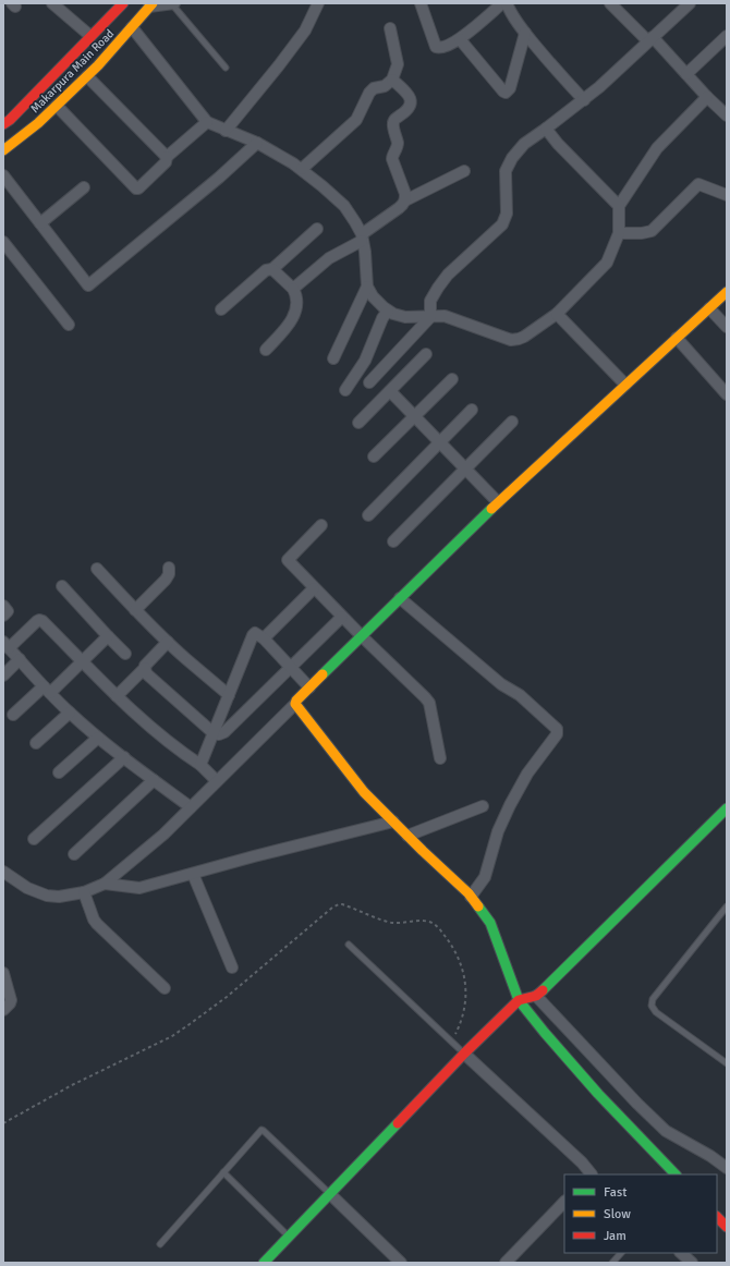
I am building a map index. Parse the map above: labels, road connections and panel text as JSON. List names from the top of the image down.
{
  "streets": {
    "main road": ["Makarpura Main Road"]
  },
  "legend": ["Fast", "Slow", "Jam"]
}
